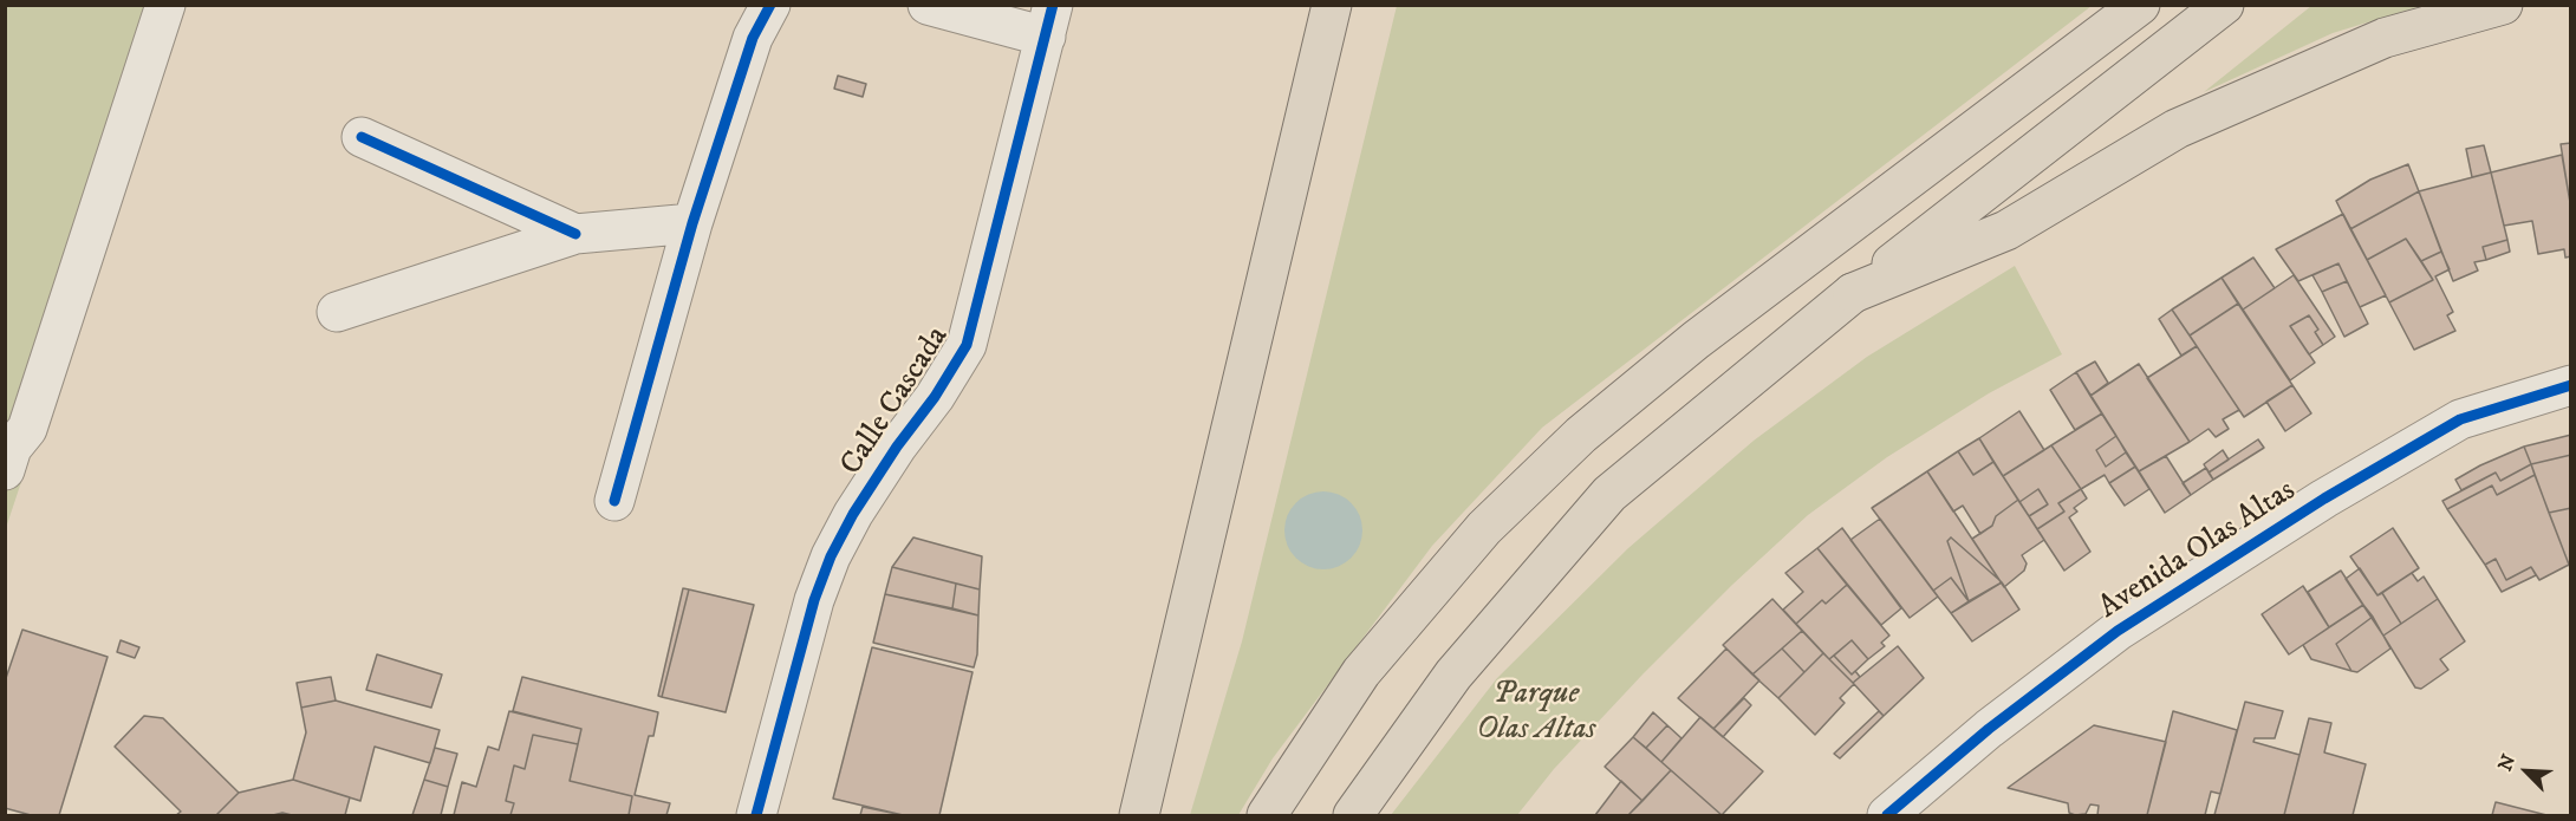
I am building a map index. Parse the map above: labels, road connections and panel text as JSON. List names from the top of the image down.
{
  "streets": {
    "street": ["Calle Cascada", "Avenida Olas Altas"]
  },
  "parks": ["Parque Olas Altas"],
  "north": "top left"
}
